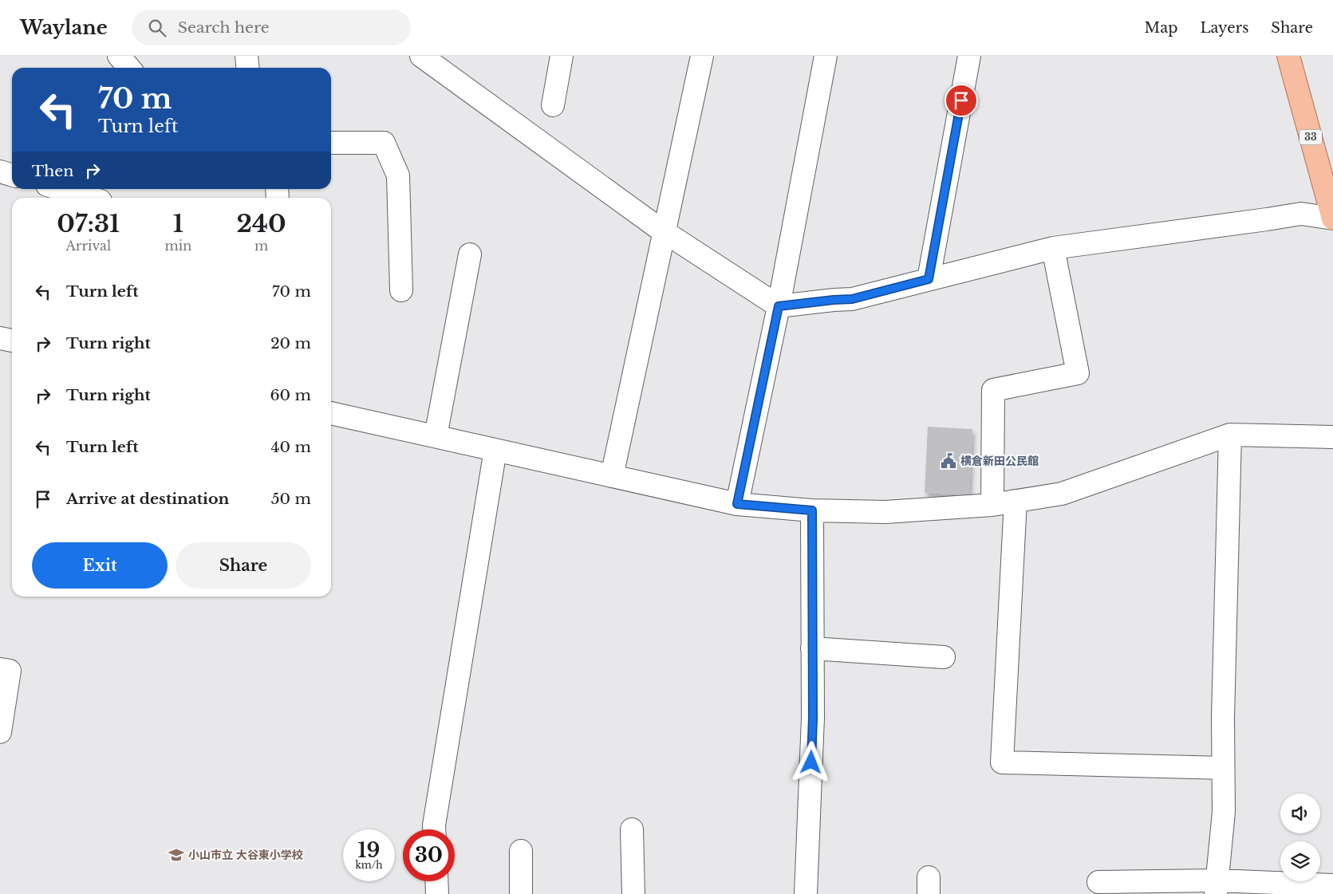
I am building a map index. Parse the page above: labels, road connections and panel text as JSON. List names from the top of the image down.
{
  "streets": {
    "main road": ["33"]
  },
  "places": {
    "public building": ["横倉新田公民館"],
    "school or university": ["小山市立 大谷東小学校"]
  },
  "page": {
    "header": "Waylane",
    "search": "Search here",
    "nav": ["Map", "Layers", "Share"],
    "turn": ["70 m", "Turn left"],
    "then": "Then",
    "eta": [
      "07:31",
      "Arrival",
      "1",
      "min",
      "240",
      "m"
    ],
    "list": [
      {
        "name": "Turn left",
        "value": "70 m"
      },
      {
        "name": "Turn right",
        "value": "20 m"
      },
      {
        "name": "Turn right",
        "value": "60 m"
      },
      {
        "name": "Turn left",
        "value": "40 m"
      },
      {
        "name": "Arrive at destination",
        "value": "50 m"
      }
    ],
    "buttons": ["Exit", "Share"],
    "speed": "19 km/h",
    "limit": "30"
  }
}
